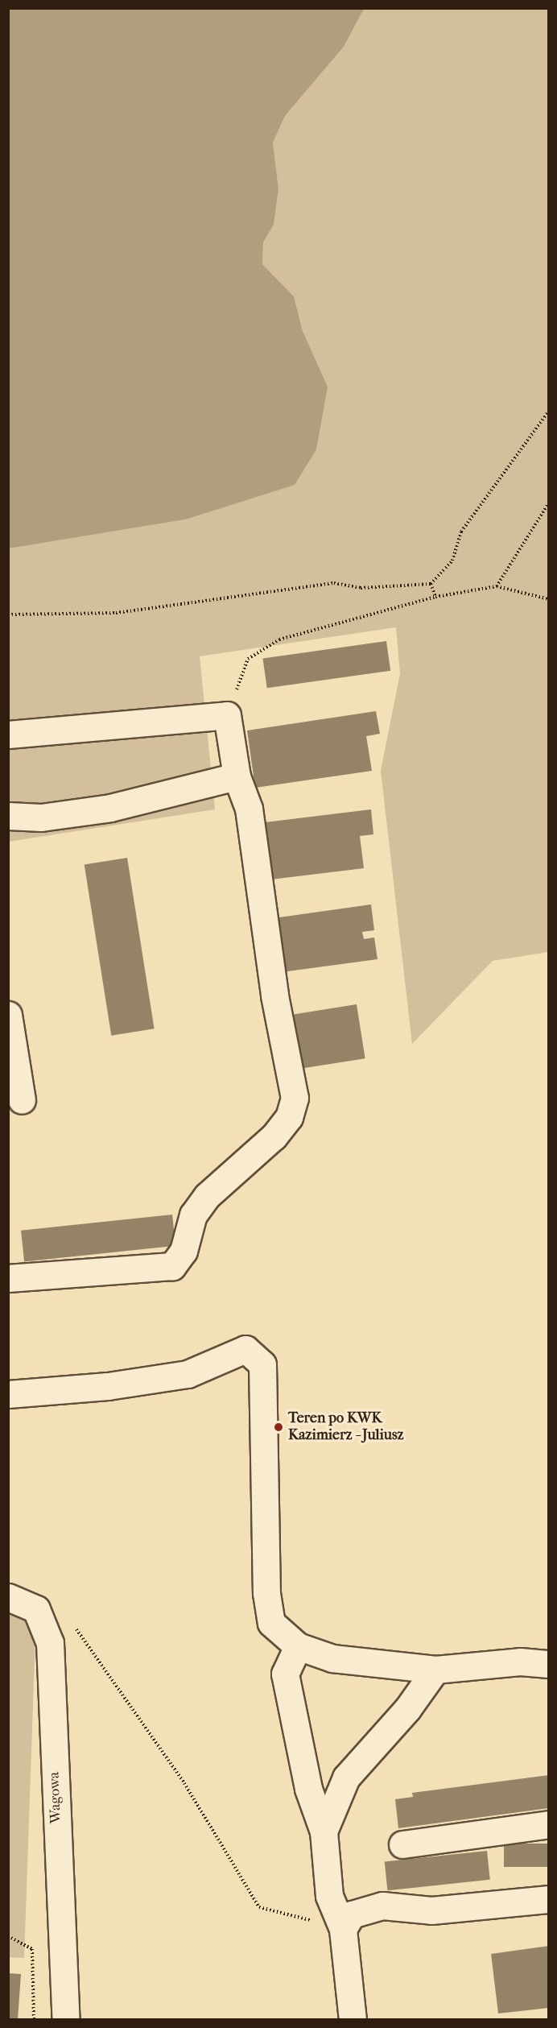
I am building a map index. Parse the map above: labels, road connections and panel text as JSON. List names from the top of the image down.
{
  "streets": {
    "street": ["Wagowa"]
  },
  "places": ["Teren po KWK Kazimierz - Juliusz"]
}
